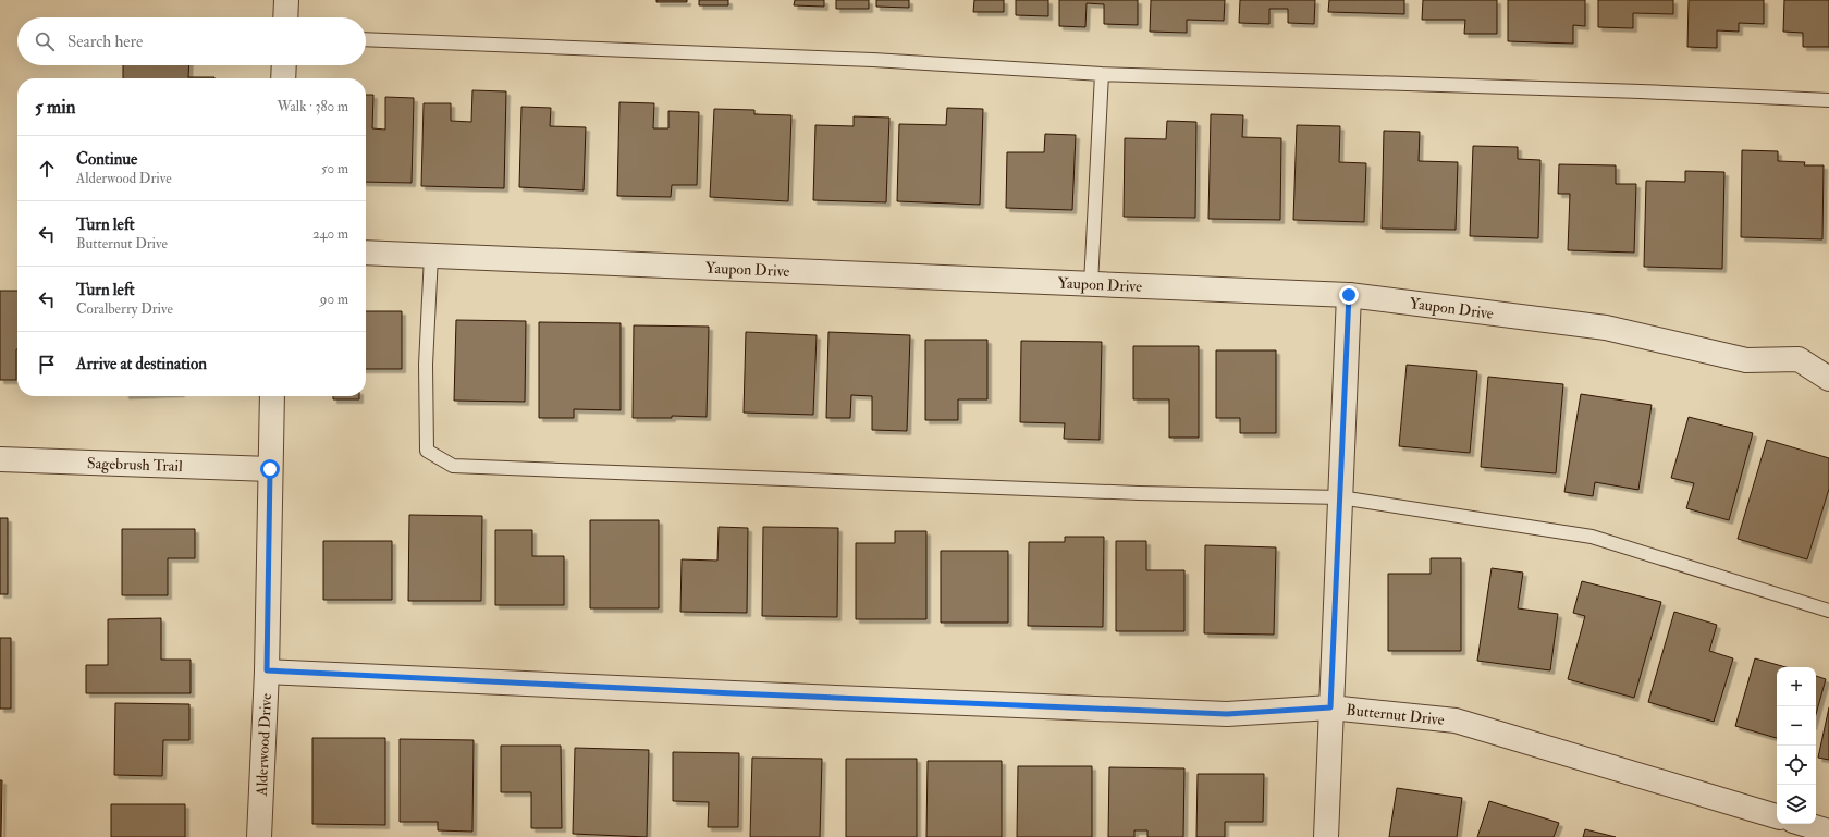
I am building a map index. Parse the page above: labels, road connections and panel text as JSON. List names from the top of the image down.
{
  "streets": {
    "street": [
      "Yaupon Drive",
      "Sagebrush Trail",
      "Butternut Drive",
      "Alderwood Drive"
    ]
  },
  "crossings": [
    ["Sagebrush Trail", "Alderwood Drive"],
    ["Butternut Drive", "Alderwood Drive"]
  ],
  "page": {
    "search": "Search here",
    "heading": ["5 min", "Walk · 380 m"],
    "list": [
      ["Continue", "Alderwood Drive", "50 m"],
      ["Turn left", "Butternut Drive", "240 m"],
      ["Turn left", "Coralberry Drive", "90 m"],
      "Arrive at destination"
    ],
    "map_buttons": ["+", "−"]
  }
}
